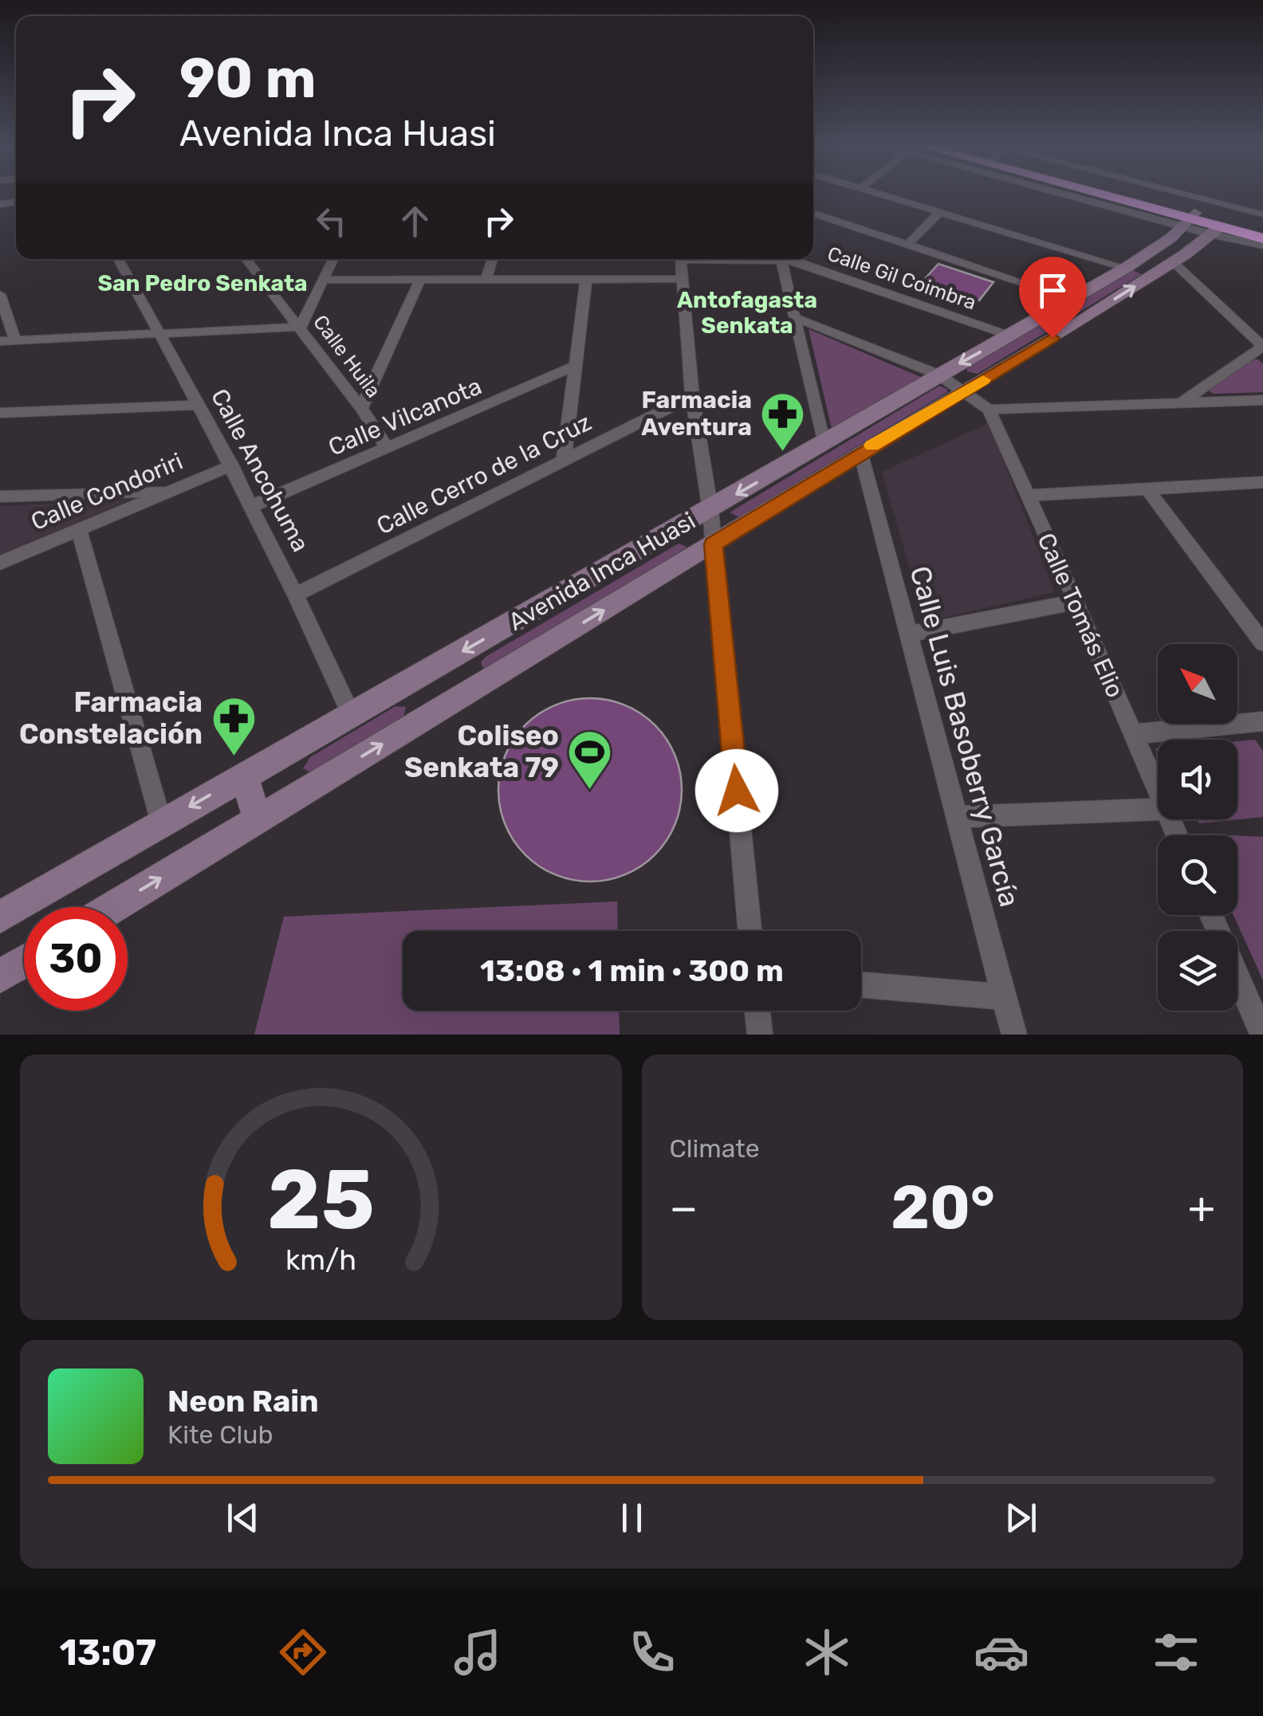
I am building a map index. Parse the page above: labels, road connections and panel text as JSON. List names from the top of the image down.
{
  "streets": {
    "street": [
      "Calle Gil Coimbra",
      "Calle Huila",
      "Calle Vilcanota",
      "Calle Ancohuma",
      "Calle Cerro de la Cruz",
      "Calle Condoriri",
      "Avenida Inca Huasi",
      "Calle Tomás Elio",
      "Calle Luis Basoberry García"
    ]
  },
  "crossings": [
    ["Calle Gil Coimbra", "Avenida Inca Huasi"],
    ["Calle Huila", "Calle Vilcanota"],
    ["Calle Vilcanota", "Calle Ancohuma"],
    ["Calle Ancohuma", "Calle Cerro de la Cruz"],
    ["Calle Ancohuma", "Calle Condoriri"],
    ["Calle Ancohuma", "Avenida Inca Huasi"],
    ["Avenida Inca Huasi", "Calle Tomás Elio"],
    ["Avenida Inca Huasi", "Calle Luis Basoberry García"]
  ],
  "districts": ["San Pedro Senkata", "Antofagasta Senkata"],
  "places": {
    "pharmacy": ["Farmacia Aventura", "Farmacia Constelación"],
    "sports": ["Coliseo Senkata 79"]
  },
  "north": "top left",
  "page": {
    "turn": ["90 m", "Avenida Inca Huasi"],
    "limit": "30",
    "trip": "13:08 · 1 min · 300 m",
    "tile": "Climate",
    "heat": ["−", "20°", "+"],
    "song": ["Neon Rain", "Kite Club"],
    "tabs": "13:07",
    "gauge": ["25", "km/h"]
  }
}
